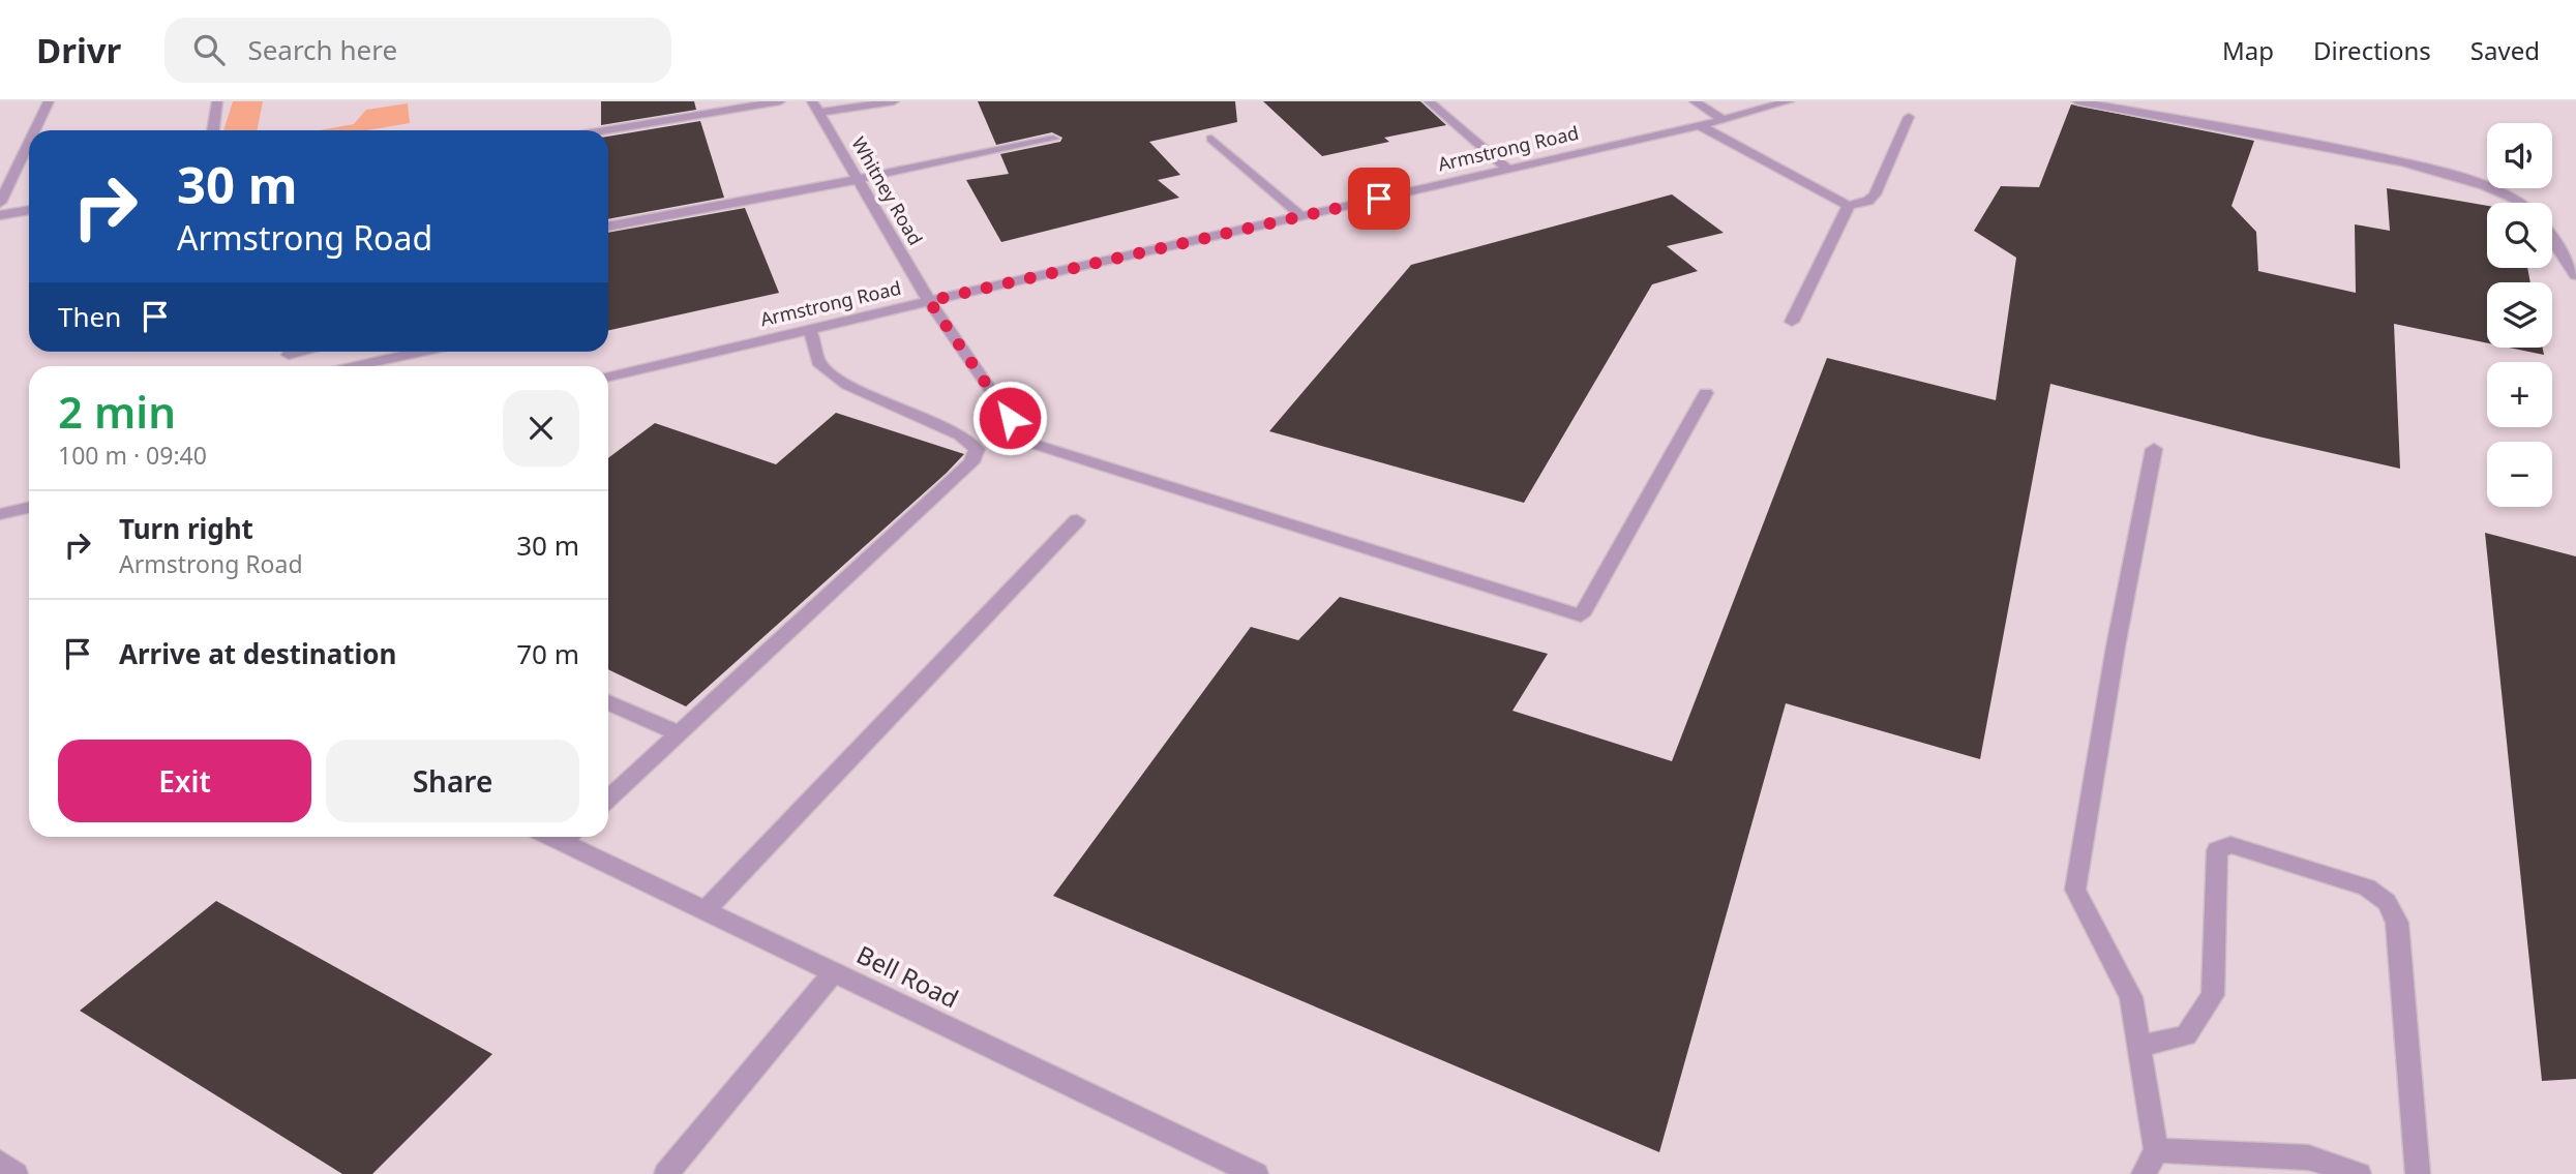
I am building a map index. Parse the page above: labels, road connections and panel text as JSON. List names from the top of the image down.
{
  "streets": {
    "street": ["Armstrong Road", "Whitney Road", "Bell Road"]
  },
  "crossings": [
    ["Armstrong Road", "Whitney Road"]
  ],
  "page": {
    "header": "Drivr",
    "search": "Search here",
    "nav": ["Map", "Directions", "Saved"],
    "map_buttons": ["+", "−"],
    "turn": ["30 m", "Armstrong Road"],
    "then": "Then",
    "heading": ["2 min", "100 m · 09:40"],
    "list": [
      {
        "name": "Turn right",
        "note": "Armstrong Road",
        "value": "30 m"
      },
      {
        "name": "Arrive at destination",
        "value": "70 m"
      }
    ],
    "buttons": ["Exit", "Share"]
  }
}
